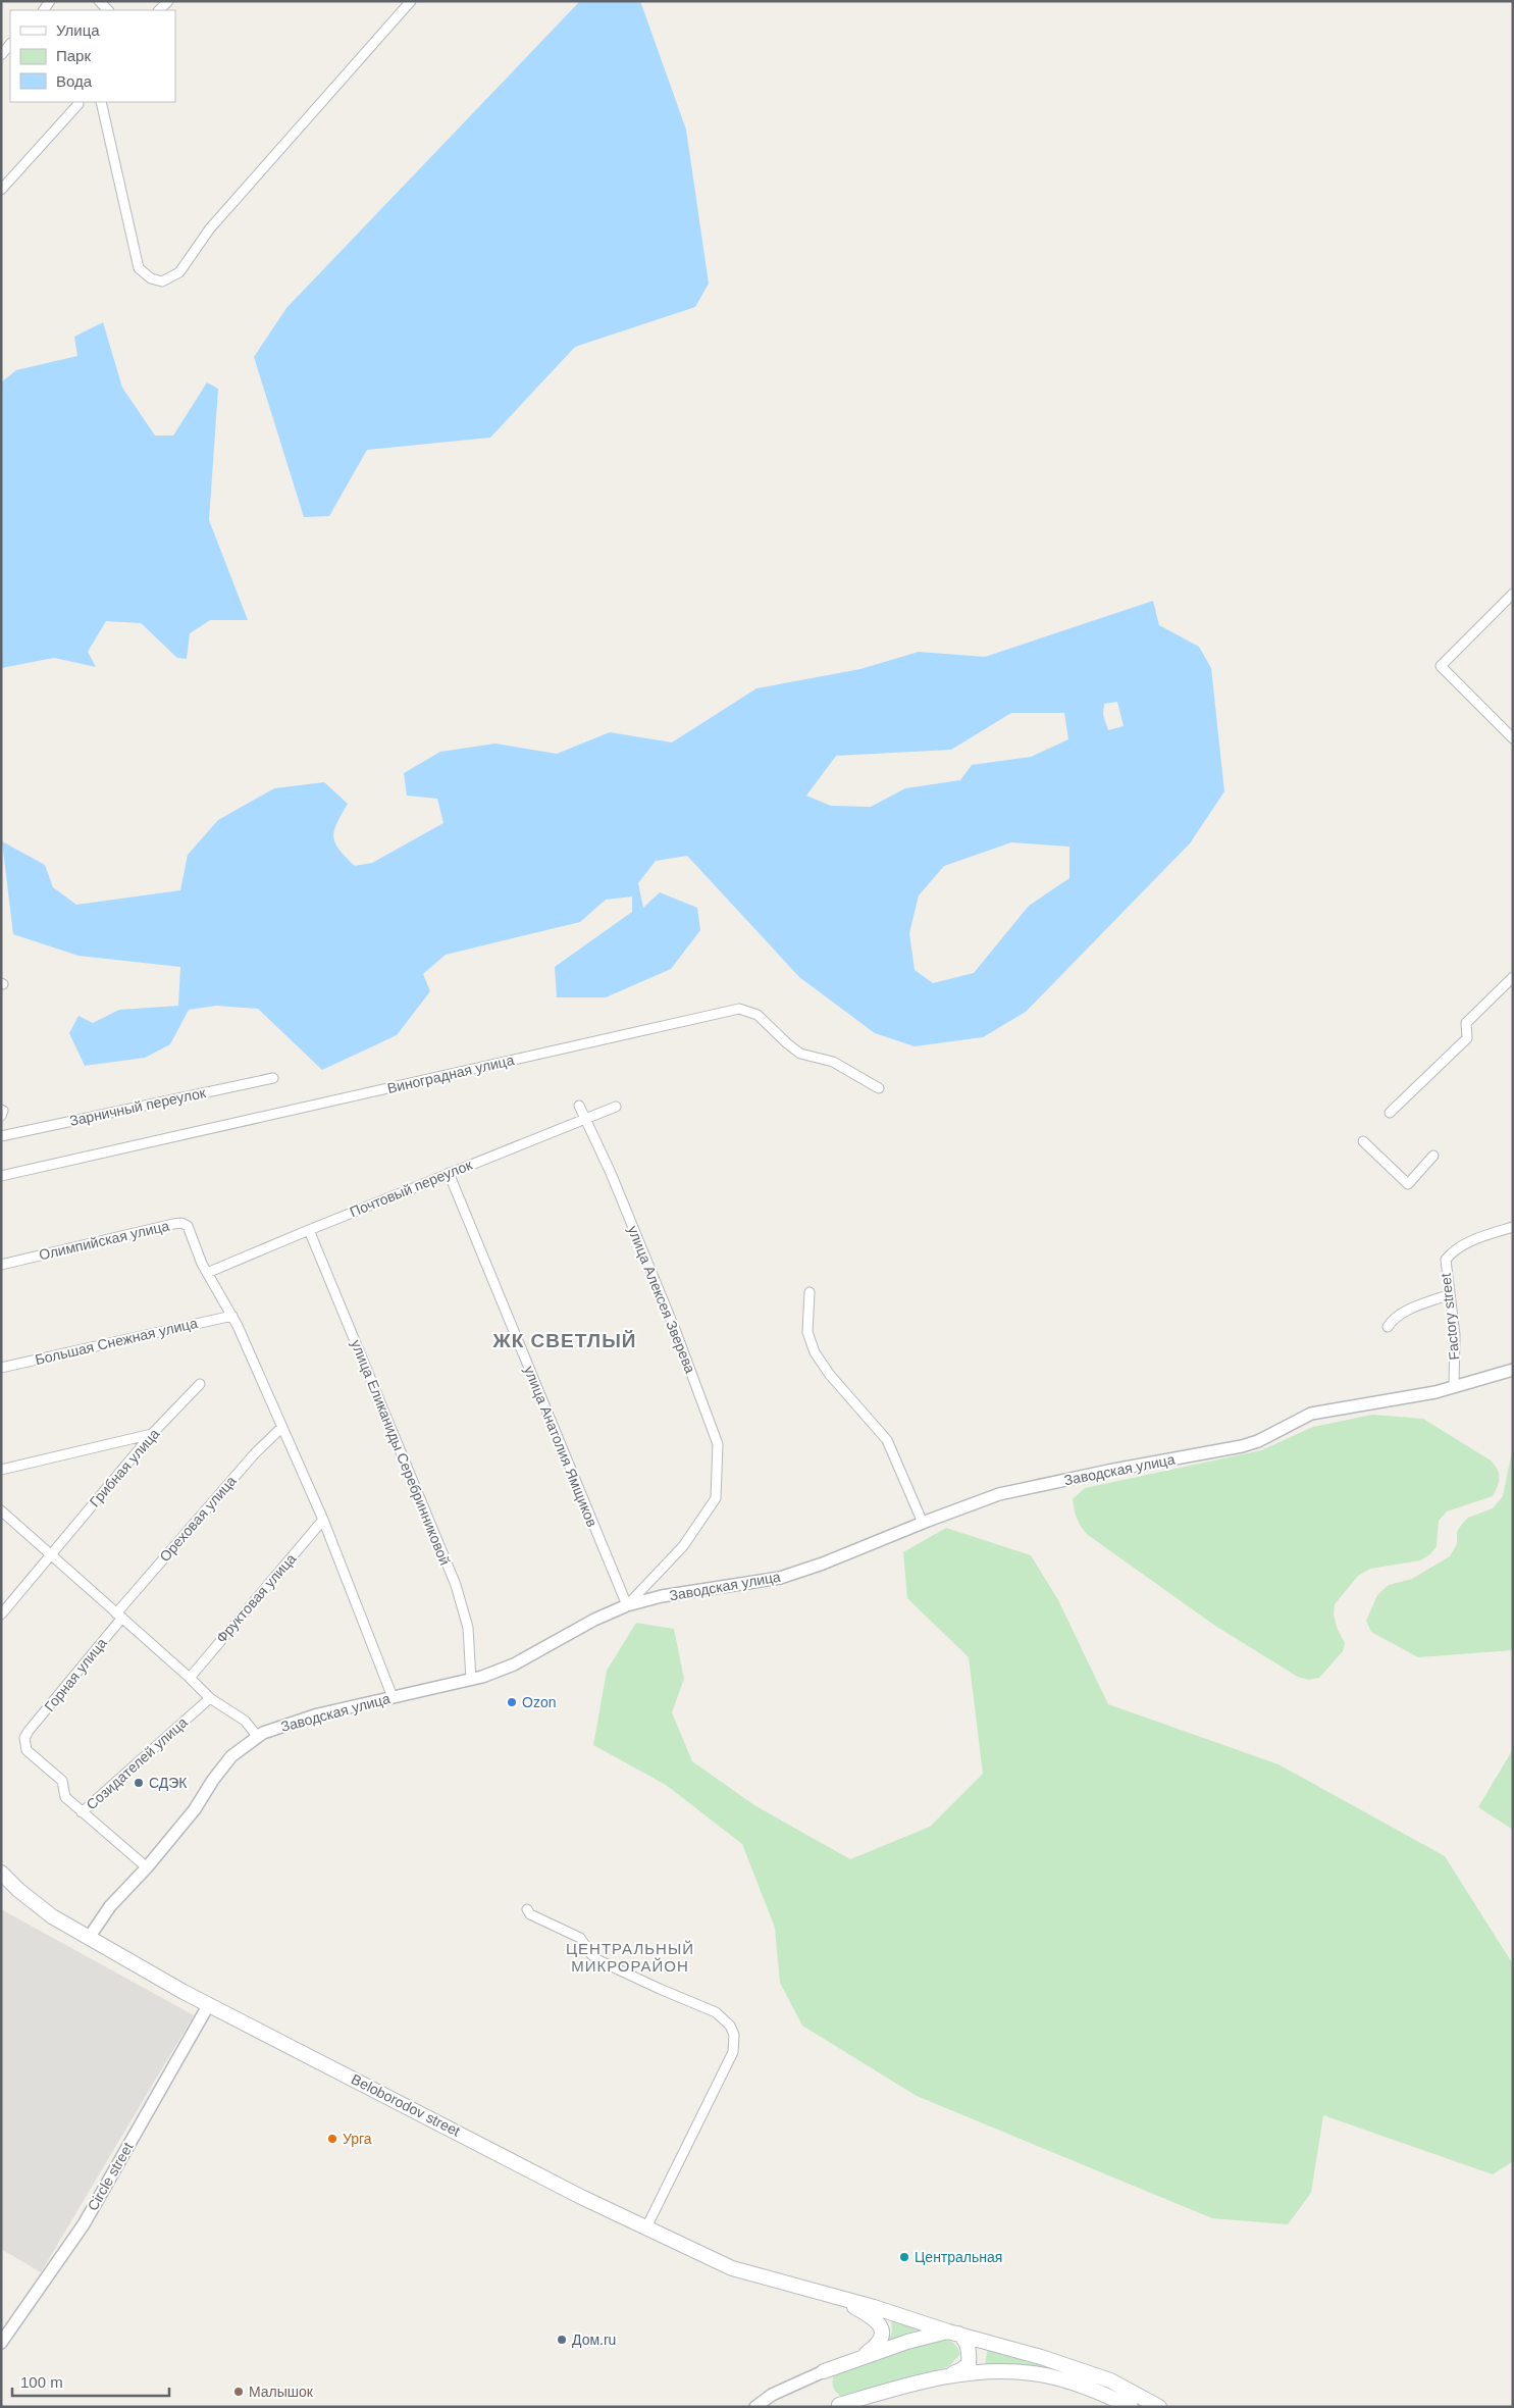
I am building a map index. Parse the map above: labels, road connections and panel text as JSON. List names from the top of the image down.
{
  "streets": {
    "main road": ["Beloborodov street"],
    "street": [
      "Виноградная улица",
      "Зарничный переулок",
      "Почтовый переулок",
      "Олимпийская улица",
      "улица Алексея Зверева",
      "Factory street",
      "Большая Снежная улица",
      "улица Анатолия Ямщиков",
      "улица Еликаниды Серебринниковой",
      "Грибная улица",
      "Заводская улица",
      "Ореховая улица",
      "Фруктовая улица",
      "Горная улица",
      "Созидателей улица",
      "Circle street"
    ]
  },
  "crossings": [
    ["Почтовый переулок", "Олимпийская улица"],
    ["Почтовый переулок", "улица Алексея Зверева"],
    ["Почтовый переулок", "улица Анатолия Ямщиков"],
    ["Почтовый переулок", "улица Еликаниды Серебринниковой"],
    ["Олимпийская улица", "Большая Снежная улица"],
    ["Олимпийская улица", "Заводская улица"],
    ["Олимпийская улица", "Ореховая улица"],
    ["Олимпийская улица", "Фруктовая улица"],
    ["улица Алексея Зверева", "улица Анатолия Ямщиков"],
    ["улица Алексея Зверева", "Заводская улица"],
    ["Factory street", "Заводская улица"],
    ["улица Анатолия Ямщиков", "Заводская улица"],
    ["улица Еликаниды Серебринниковой", "Заводская улица"],
    ["Заводская улица", "Созидателей улица"],
    ["Заводская улица", "Beloborodov street"],
    ["Ореховая улица", "Горная улица"],
    ["Горная улица", "Созидателей улица"],
    ["Beloborodov street", "Circle street"]
  ],
  "districts": ["ЖК СВЕТЛЫЙ", "ЦЕНТРАЛЬНЫЙ МИКРОРАЙОН"],
  "places": [
    "Ozon",
    "СДЭК",
    "Урга",
    "Центральная",
    "Дом.ru",
    "Малышок"
  ],
  "legend": ["Улица", "Парк", "Вода"],
  "scale_bar": "100 m"
}
